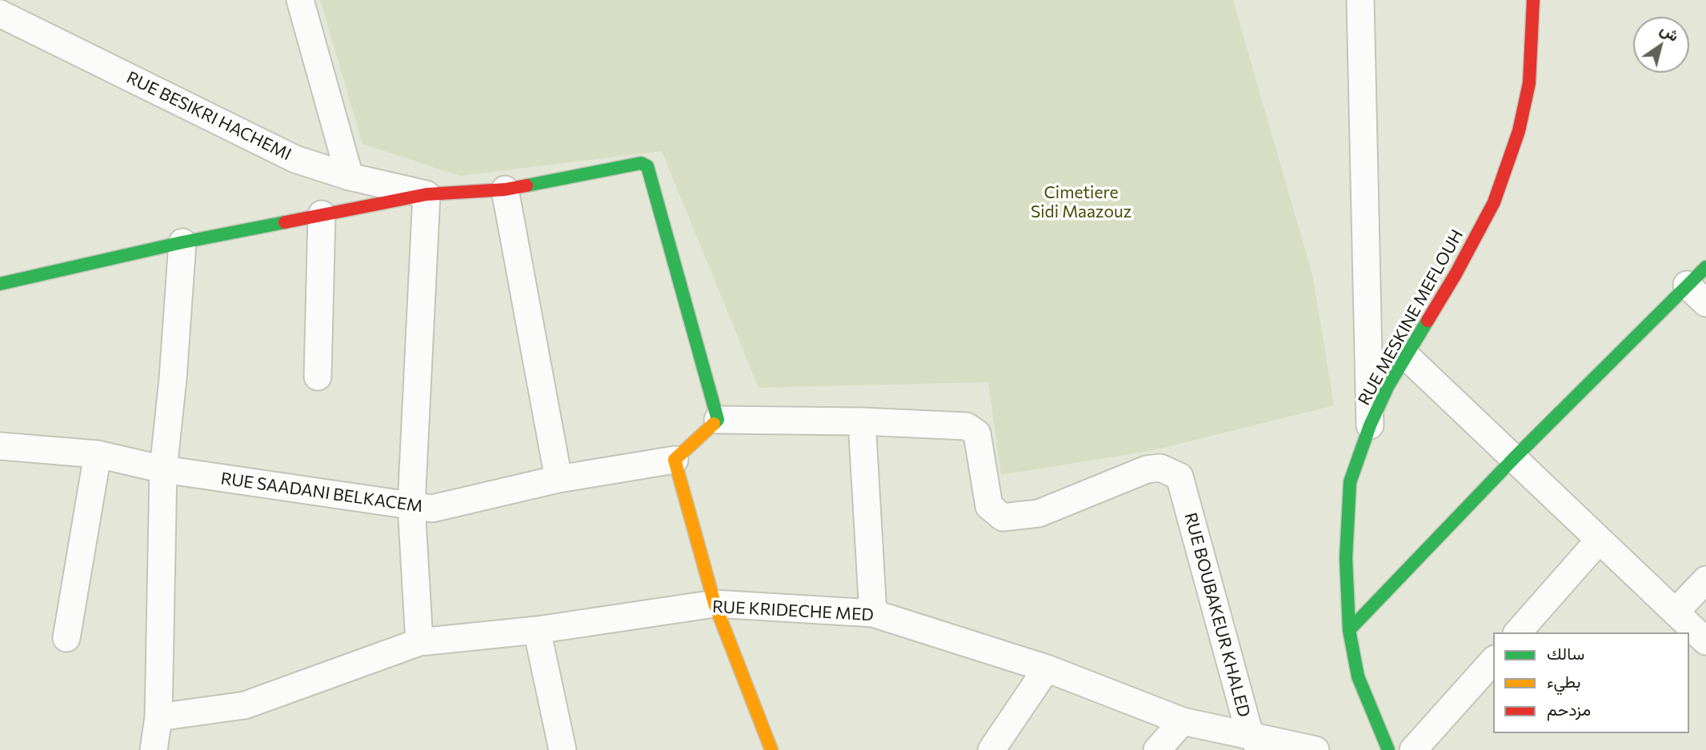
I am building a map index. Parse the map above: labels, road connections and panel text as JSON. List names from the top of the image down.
{
  "streets": {
    "main road": ["RUE MESKINE MEFLOUH"],
    "street": [
      "RUE BESIKRI HACHEMI",
      "RUE SAADANI BELKACEM",
      "RUE KRIDECHE MED",
      "RUE BOUBAKEUR KHALED"
    ]
  },
  "crossings": [
    ["RUE KRIDECHE MED", "RUE BOUBAKEUR KHALED"]
  ],
  "parks": ["Cimetiere Sidi Maazouz"],
  "legend": ["سالك", "بطيء", "مزدحم"],
  "north": "top right"
}
